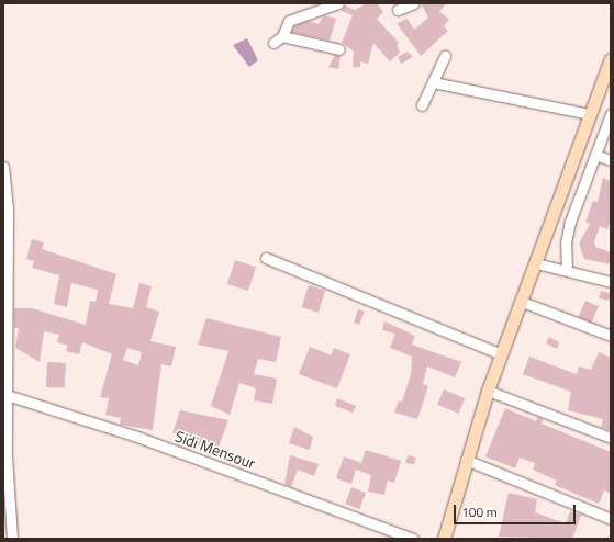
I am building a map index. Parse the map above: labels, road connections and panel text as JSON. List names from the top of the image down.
{
  "streets": {
    "street": ["Sidi Mensour"]
  },
  "scale_bar": "100 m"
}
